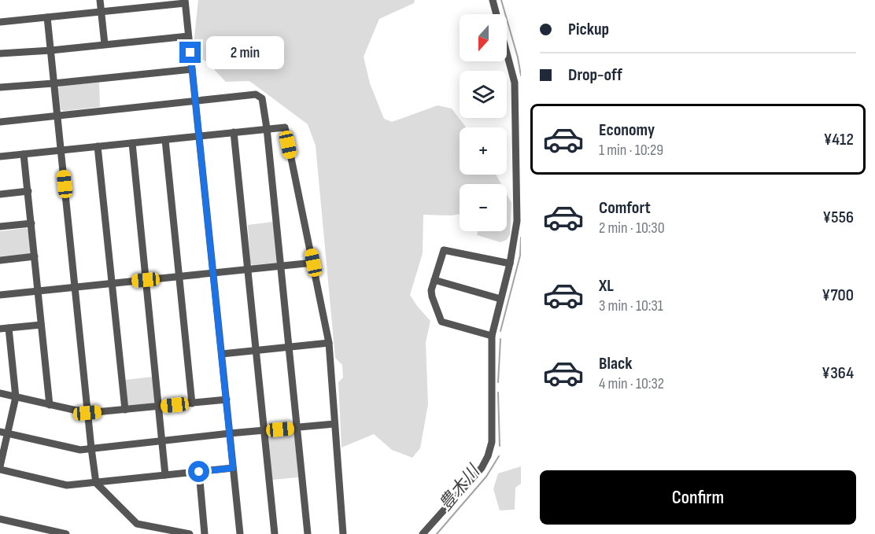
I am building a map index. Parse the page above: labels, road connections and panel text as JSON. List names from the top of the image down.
{
  "water": ["豊木川"],
  "north": "bottom",
  "page": {
    "banner": ["Pickup", "Drop-off"],
    "map_buttons": ["+", "−"],
    "bubble": "2 min",
    "list": [
      {
        "name": "Economy",
        "note": "1 min · 10:29",
        "value": "¥412"
      },
      {
        "name": "Comfort",
        "note": "2 min · 10:30",
        "value": "¥556"
      },
      {
        "name": "XL",
        "note": "3 min · 10:31",
        "value": "¥700"
      },
      {
        "name": "Black",
        "note": "4 min · 10:32",
        "value": "¥364"
      }
    ],
    "buttons": "Confirm"
  }
}
